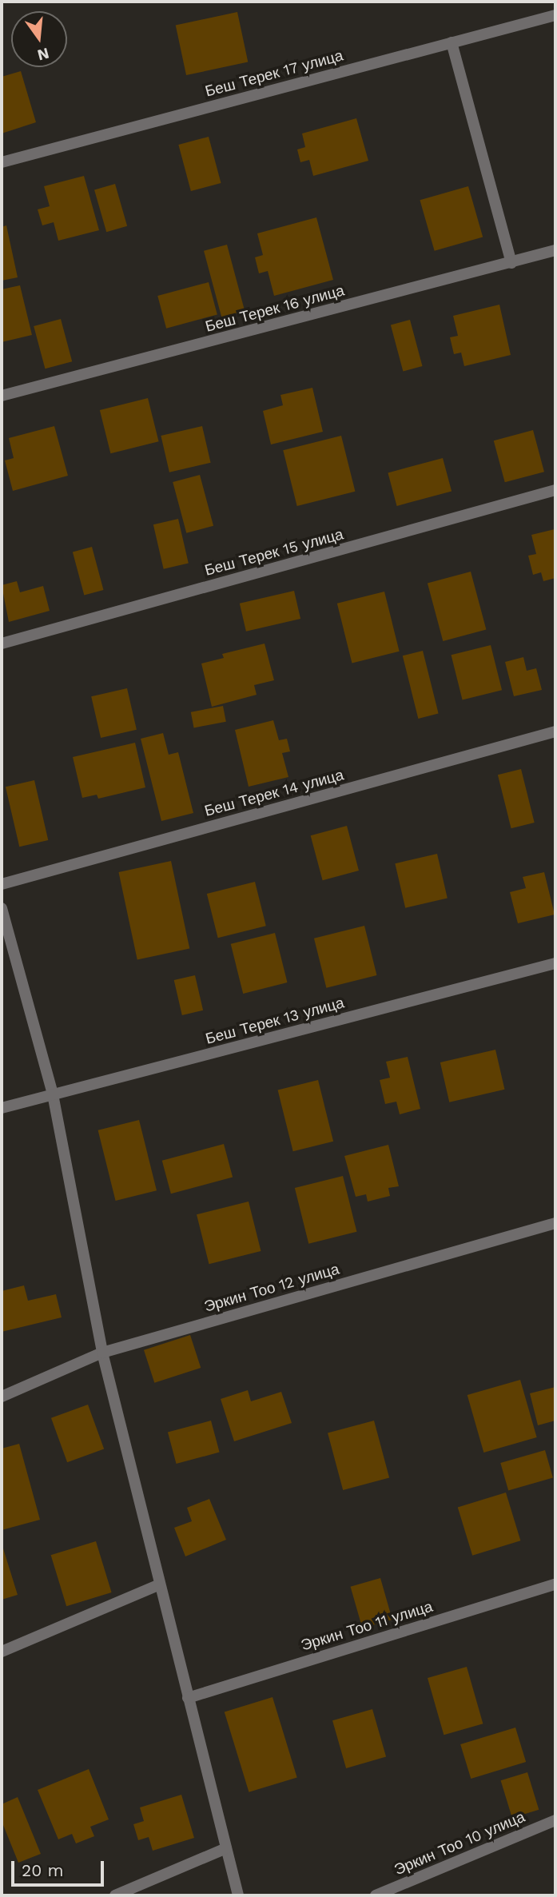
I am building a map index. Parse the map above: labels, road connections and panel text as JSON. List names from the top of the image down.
{
  "streets": {
    "street": [
      "Беш Терек 17 улица",
      "Беш Терек 16 улица",
      "Беш Терек 15 улица",
      "Беш Терек 14 улица",
      "Беш Терек 13 улица",
      "Эркин Тоо 12 улица",
      "Эркин Тоо 11 улица",
      "Эркин Тоо 10 улица"
    ]
  },
  "scale_bar": "20 m",
  "north": "bottom"
}
